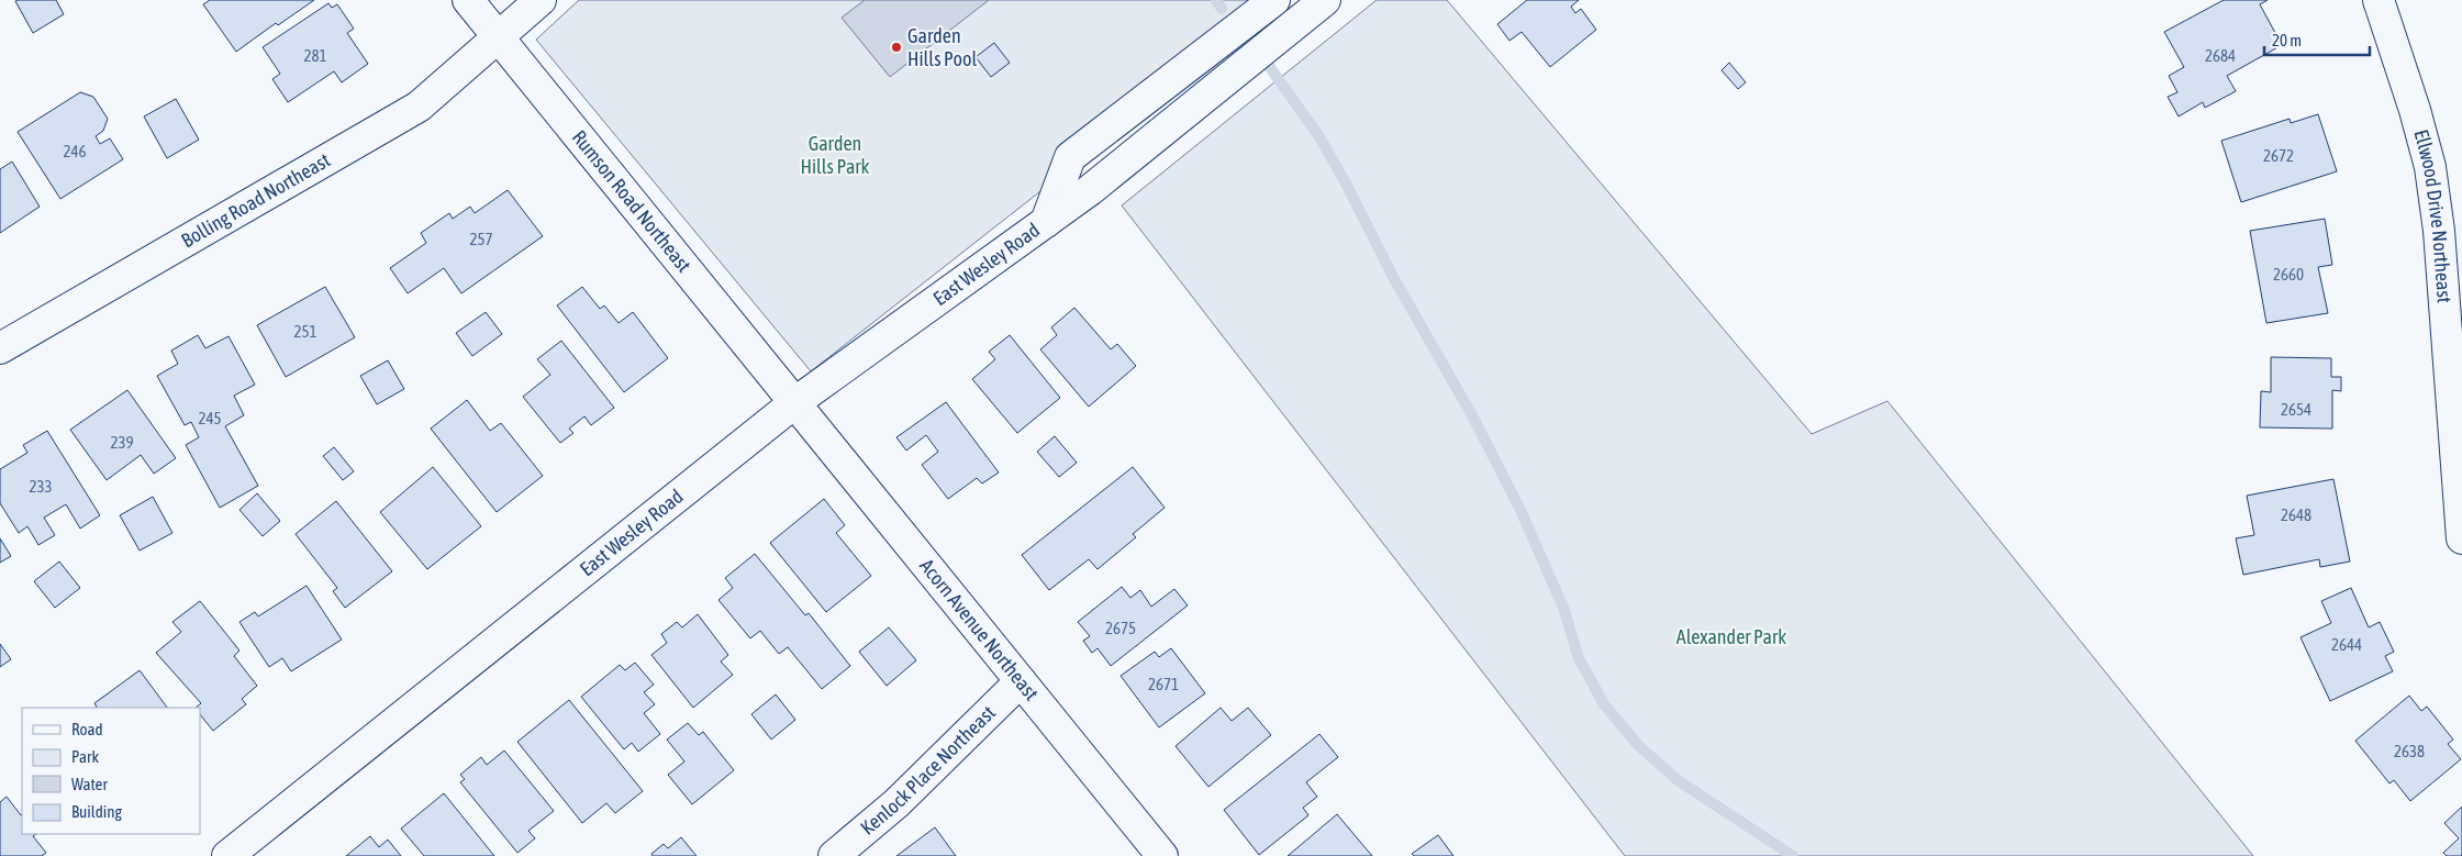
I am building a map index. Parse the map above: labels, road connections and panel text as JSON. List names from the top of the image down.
{
  "streets": {
    "street": [
      "Bolling Road Northeast",
      "Rumson Road Northeast",
      "Ellwood Drive Northeast",
      "East Wesley Road",
      "Acorn Avenue Northeast",
      "Kenlock Place Northeast"
    ]
  },
  "crossings": [
    ["Bolling Road Northeast", "Rumson Road Northeast"],
    ["Rumson Road Northeast", "East Wesley Road"],
    ["Rumson Road Northeast", "Acorn Avenue Northeast"],
    ["East Wesley Road", "Acorn Avenue Northeast"],
    ["Acorn Avenue Northeast", "Kenlock Place Northeast"]
  ],
  "parks": ["Garden Hills Park", "Alexander Park"],
  "places": ["Garden Hills Pool"],
  "house_numbers": [
    "281",
    "2684",
    "246",
    "2672",
    "257",
    "2660",
    "251",
    "2654",
    "245",
    "239",
    "233",
    "2648",
    "2675",
    "2644",
    "2671",
    "2638"
  ],
  "legend": [
    "Road",
    "Park",
    "Water",
    "Building"
  ],
  "scale_bar": "20 m"
}
